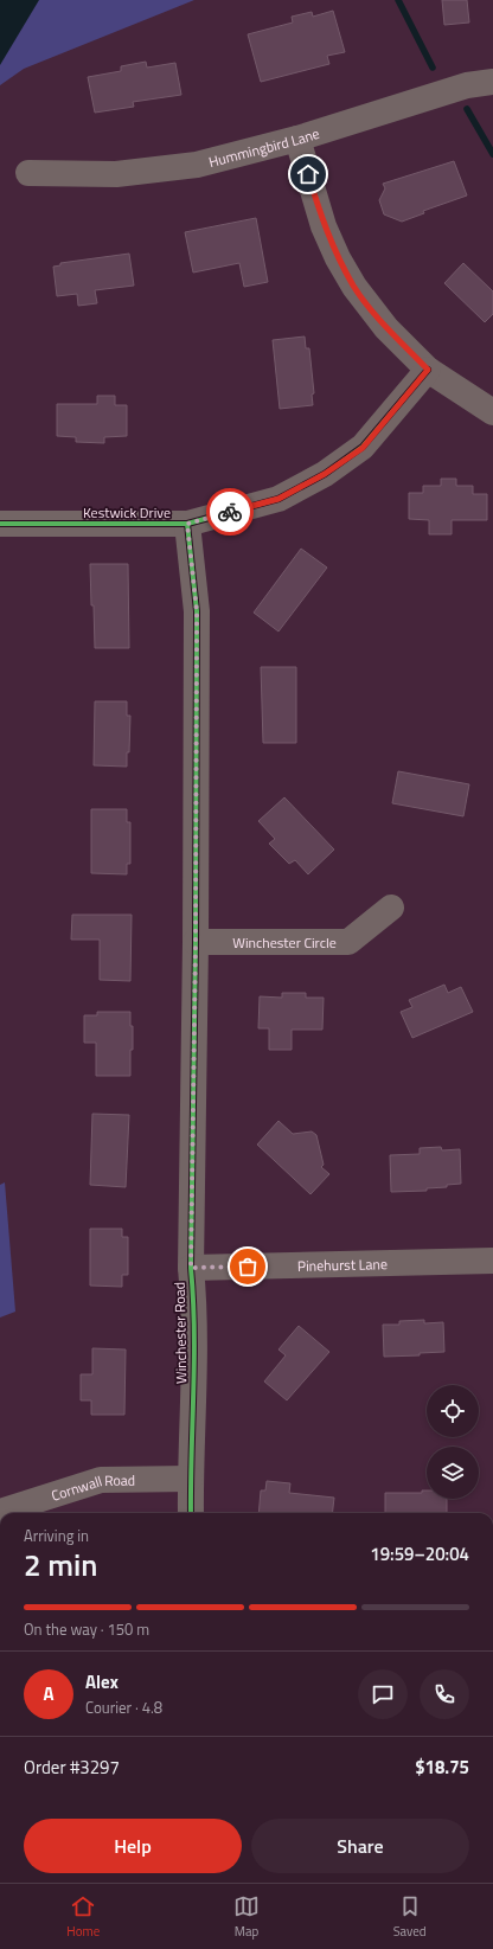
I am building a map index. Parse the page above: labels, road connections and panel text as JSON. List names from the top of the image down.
{
  "streets": {
    "street": [
      "Hummingbird Lane",
      "Kestwick Drive",
      "Winchester Circle",
      "Pinehurst Lane",
      "Winchester Road",
      "Cornwall Road"
    ]
  },
  "crossings": [
    ["Kestwick Drive", "Winchester Road"],
    ["Winchester Circle", "Winchester Road"],
    ["Pinehurst Lane", "Winchester Road"],
    ["Winchester Road", "Cornwall Road"]
  ],
  "page": {
    "heading": ["2 min", "Arriving in", "19:59–20:04"],
    "panel": [
      "Alex",
      "Courier · 4.8",
      "Order #3297",
      "$18.75"
    ],
    "bar": "On the way · 150 m",
    "round": "A",
    "buttons": ["Help", "Share"],
    "tabs": ["Home", "Map", "Saved"]
  }
}
